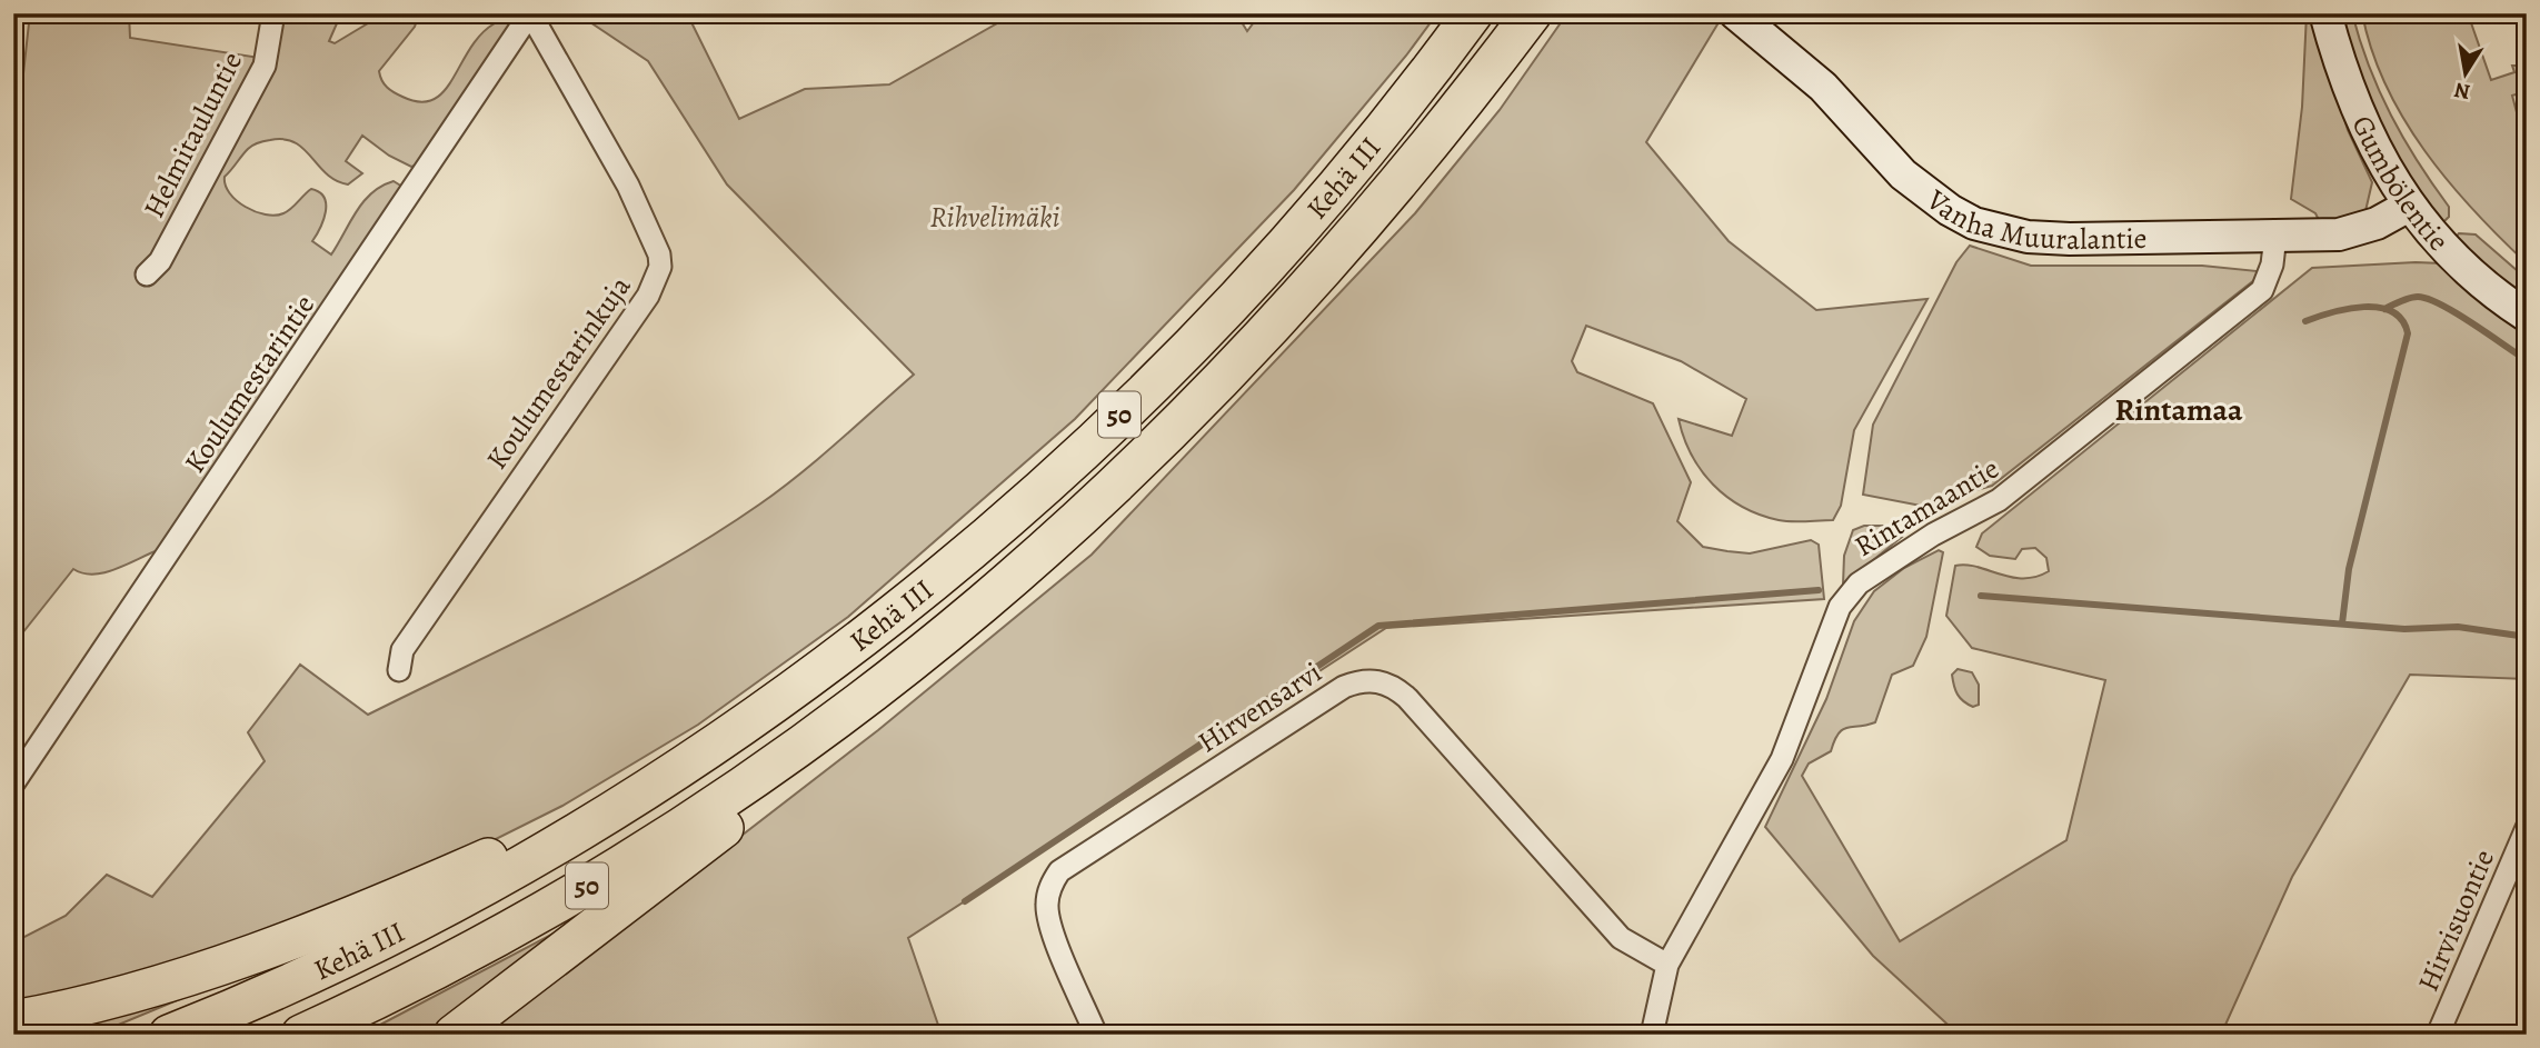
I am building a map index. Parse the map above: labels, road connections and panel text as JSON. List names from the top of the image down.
{
  "streets": {
    "highway": ["Kehä III", "50"],
    "street": [
      "Helmitauluntie",
      "Gumbölentie",
      "Vanha Muuralantie",
      "Koulumestarinkuja",
      "Koulumestarintie",
      "Rintamaantie",
      "Hirvensarvi",
      "Hirvisuontie"
    ]
  },
  "crossings": [
    ["Gumbölentie", "Vanha Muuralantie"],
    ["Vanha Muuralantie", "Rintamaantie"],
    ["Koulumestarinkuja", "Koulumestarintie"],
    ["Rintamaantie", "Hirvensarvi"]
  ],
  "districts": ["Rintamaa"],
  "parks": ["Rihvelimäki"],
  "north": "bottom"
}
